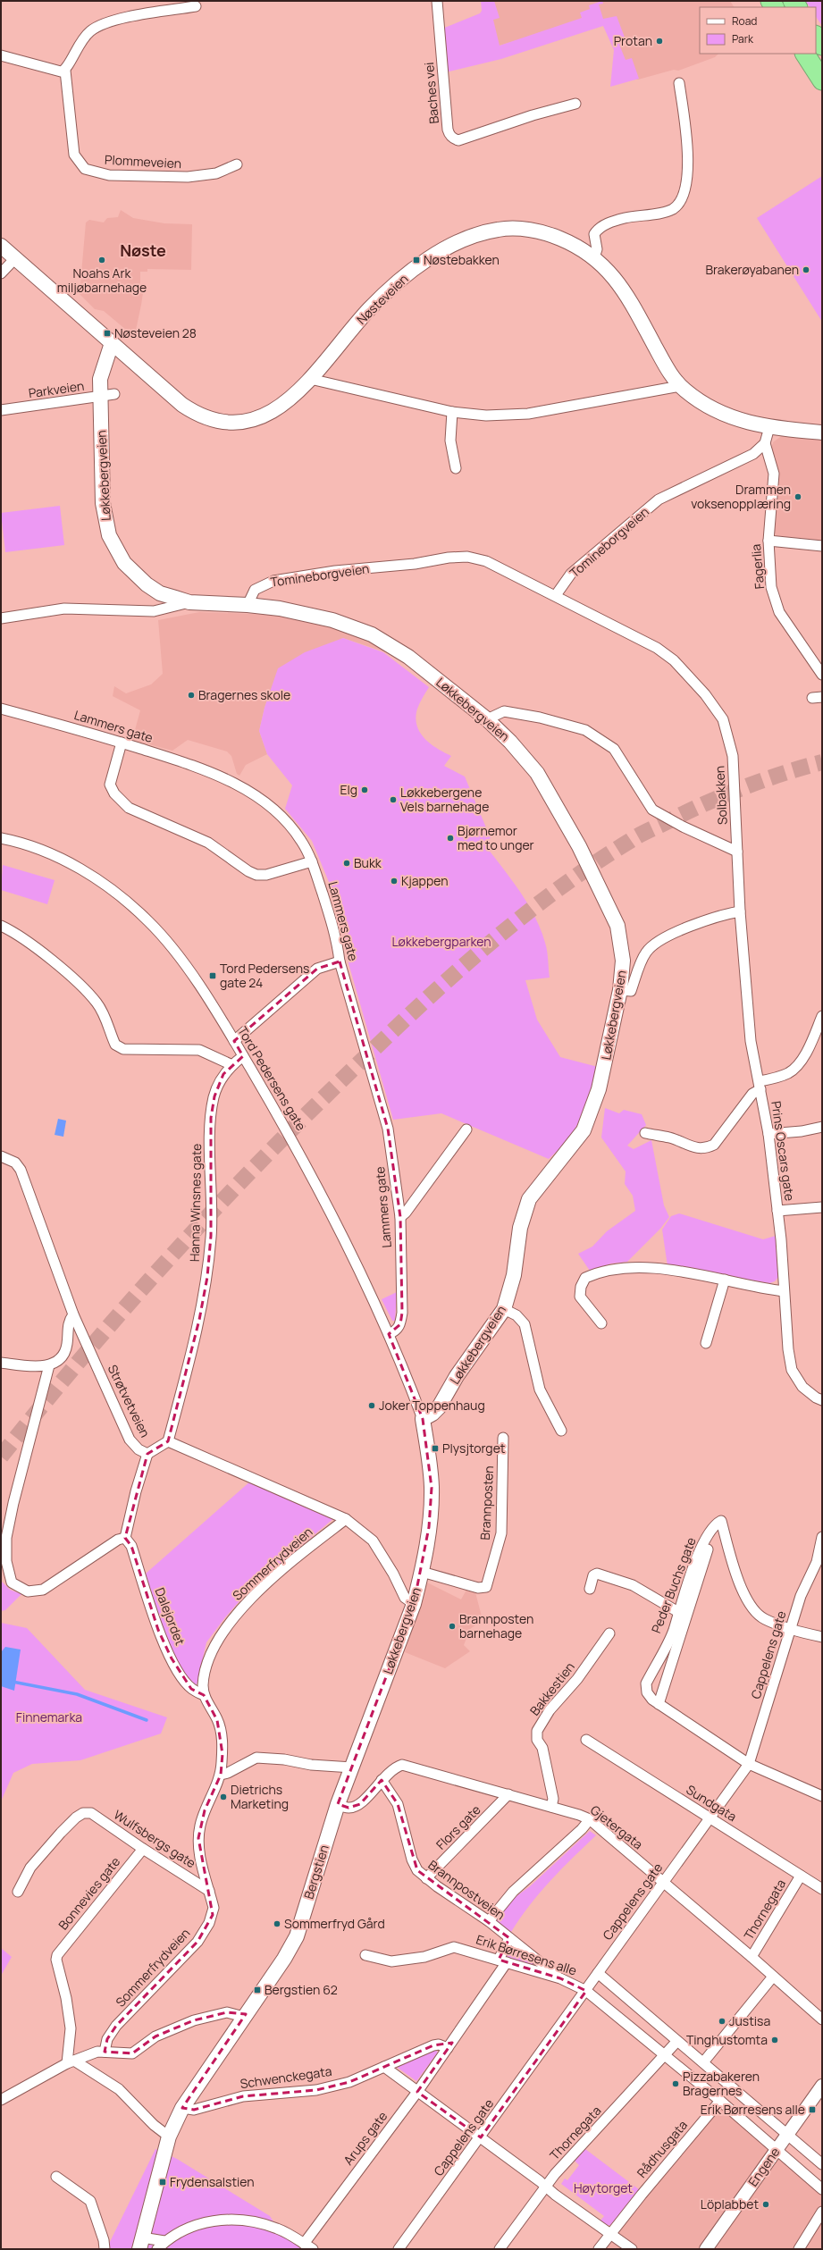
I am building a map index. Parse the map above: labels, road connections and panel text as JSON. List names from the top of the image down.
{
  "streets": {
    "main road": ["Nøsteveien", "Løkkebergveien", "Bergstien"],
    "street": [
      "Baches vei",
      "Plommeveien",
      "Parkveien",
      "Tomineborgveien",
      "Fagerlia",
      "Lammers gate",
      "Solbakken",
      "Tord Pedersens gate",
      "Prins Oscars gate",
      "Hanna Winsnes gate",
      "Strøtvetveien",
      "Brannposten",
      "Sommerfrydveien",
      "Peder Buchs gate",
      "Dalejordet",
      "Cappelens gate",
      "Bakkestien",
      "Sundgata",
      "Flors gate",
      "Gjetergata",
      "Wulfsbergs gate",
      "Brannpostveien",
      "Bonnevies gate",
      "Thornegata",
      "Erik Børresens alle",
      "Schwenckegata",
      "Arups gate",
      "Rådhusgata",
      "Engene"
    ]
  },
  "crossings": [
    ["Parkveien", "Løkkebergveien"],
    ["Løkkebergveien", "Tomineborgveien"],
    ["Løkkebergveien", "Tord Pedersens gate"],
    ["Løkkebergveien", "Strøtvetveien"],
    ["Løkkebergveien", "Brannposten"],
    ["Løkkebergveien", "Bergstien"],
    ["Tomineborgveien", "Fagerlia"],
    ["Tomineborgveien", "Solbakken"],
    ["Lammers gate", "Tord Pedersens gate"],
    ["Solbakken", "Prins Oscars gate"],
    ["Tord Pedersens gate", "Hanna Winsnes gate"],
    ["Hanna Winsnes gate", "Strøtvetveien"],
    ["Strøtvetveien", "Sommerfrydveien"],
    ["Sommerfrydveien", "Dalejordet"],
    ["Sommerfrydveien", "Wulfsbergs gate"],
    ["Peder Buchs gate", "Cappelens gate"],
    ["Cappelens gate", "Sundgata"],
    ["Cappelens gate", "Gjetergata"],
    ["Cappelens gate", "Erik Børresens alle"],
    ["Bakkestien", "Gjetergata"],
    ["Sundgata", "Thornegata"],
    ["Flors gate", "Gjetergata"],
    ["Flors gate", "Brannpostveien"],
    ["Gjetergata", "Bergstien"],
    ["Gjetergata", "Brannpostveien"],
    ["Gjetergata", "Thornegata"],
    ["Wulfsbergs gate", "Bonnevies gate"],
    ["Bergstien", "Schwenckegata"],
    ["Brannpostveien", "Erik Børresens alle"],
    ["Brannpostveien", "Arups gate"],
    ["Thornegata", "Erik Børresens alle"],
    ["Erik Børresens alle", "Arups gate"],
    ["Erik Børresens alle", "Rådhusgata"],
    ["Erik Børresens alle", "Engene"]
  ],
  "districts": ["Nøste"],
  "parks": ["Løkkebergparken", "Finnemarka", "Høytorget"],
  "places": {
    "other": [
      "Protan",
      "Noahs Ark miljøbarnehage",
      "Brakerøyabanen",
      "Drammen voksenopplæring",
      "Bragernes skole",
      "Elg",
      "Løkkebergene Vels barnehage",
      "Bjørnemor med to unger",
      "Bukk",
      "Kjappen",
      "Joker Toppenhaug",
      "Brannposten barnehage",
      "Dietrichs Marketing",
      "Sommerfryd Gård",
      "Justisa",
      "Tinghustomta",
      "Pizzabakeren Bragernes",
      "Löplabbet"
    ],
    "transit": [
      "Nøstebakken",
      "Nøsteveien 28",
      "Tord Pedersens gate 24",
      "Plysjtorget",
      "Bergstien 62",
      "Erik Børresens alle",
      "Frydensalstien"
    ]
  },
  "legend": ["Road", "Park"]
}
